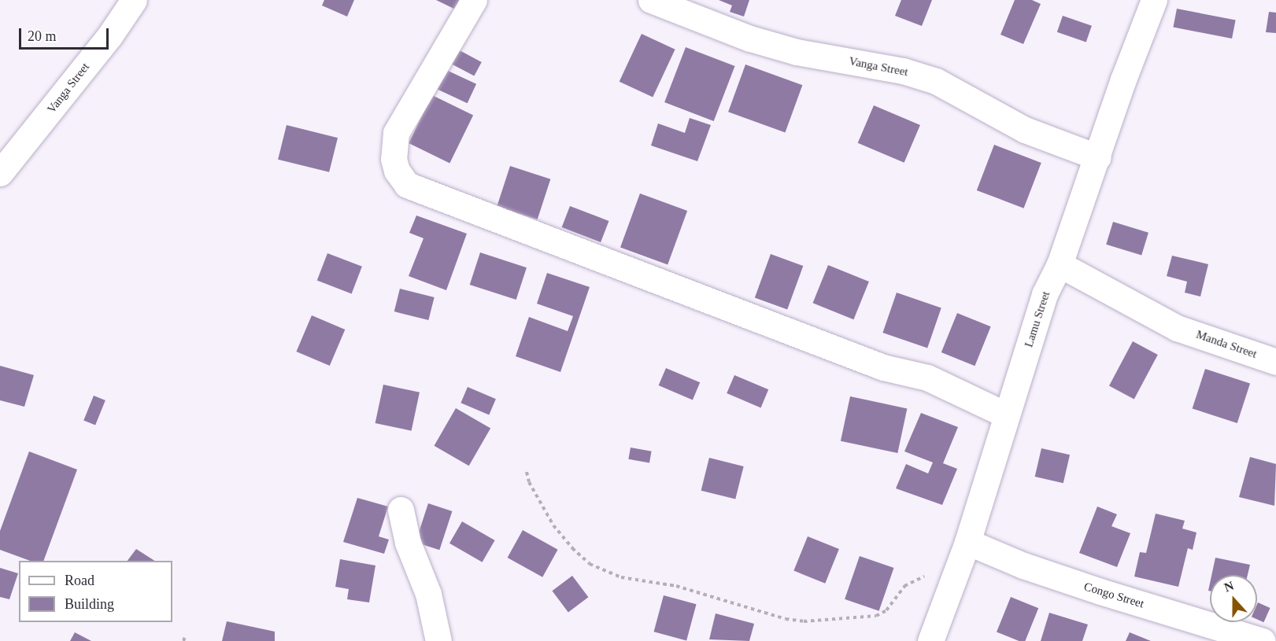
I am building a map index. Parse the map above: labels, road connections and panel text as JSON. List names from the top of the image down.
{
  "streets": {
    "street": [
      "Vanga Street",
      "Lamu Street",
      "Manda Street",
      "Congo Street"
    ]
  },
  "crossings": [
    ["Vanga Street", "Lamu Street"],
    ["Lamu Street", "Manda Street"],
    ["Lamu Street", "Congo Street"]
  ],
  "legend": ["Road", "Building"],
  "scale_bar": "20 m",
  "north": "top"
}
